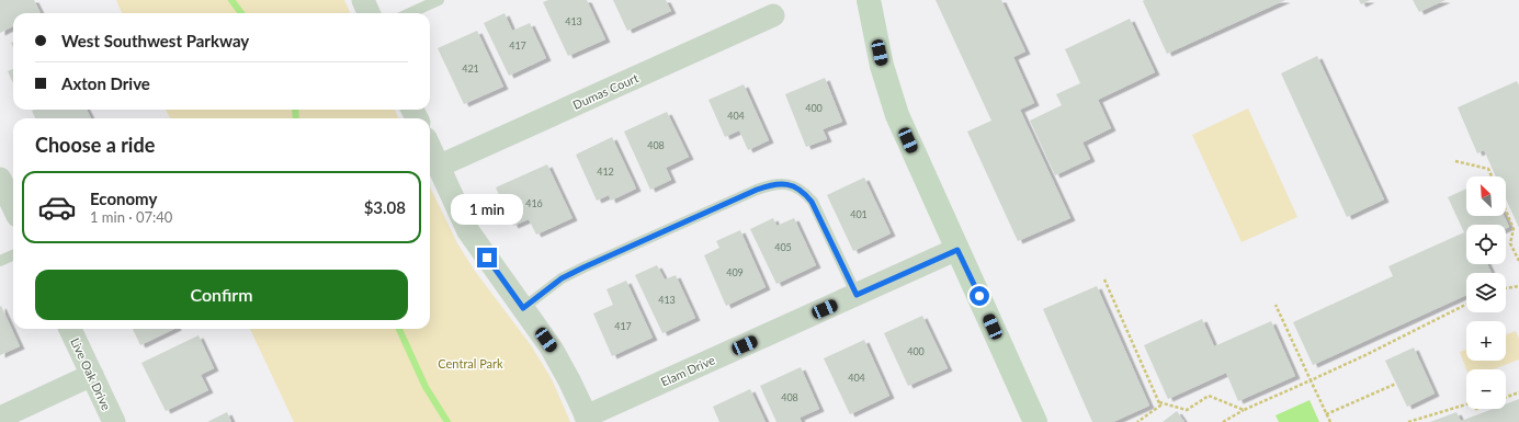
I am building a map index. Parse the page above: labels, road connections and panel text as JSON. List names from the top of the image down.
{
  "streets": {
    "street": ["Dumas Court", "Elam Drive", "Live Oak Drive"]
  },
  "parks": ["Central Park"],
  "house_numbers": [
    "413",
    "417",
    "421",
    "400",
    "404",
    "408",
    "412",
    "416",
    "401",
    "405",
    "409",
    "413",
    "417",
    "400",
    "404",
    "408"
  ],
  "north": "top left",
  "page": {
    "banner": ["West Southwest Parkway", "Axton Drive"],
    "heading": "Choose a ride",
    "list": [
      {
        "name": "Economy",
        "note": "1 min · 07:40",
        "value": "$3.08"
      }
    ],
    "map_buttons": ["+", "−"],
    "bubble": "1 min",
    "buttons": "Confirm"
  }
}
